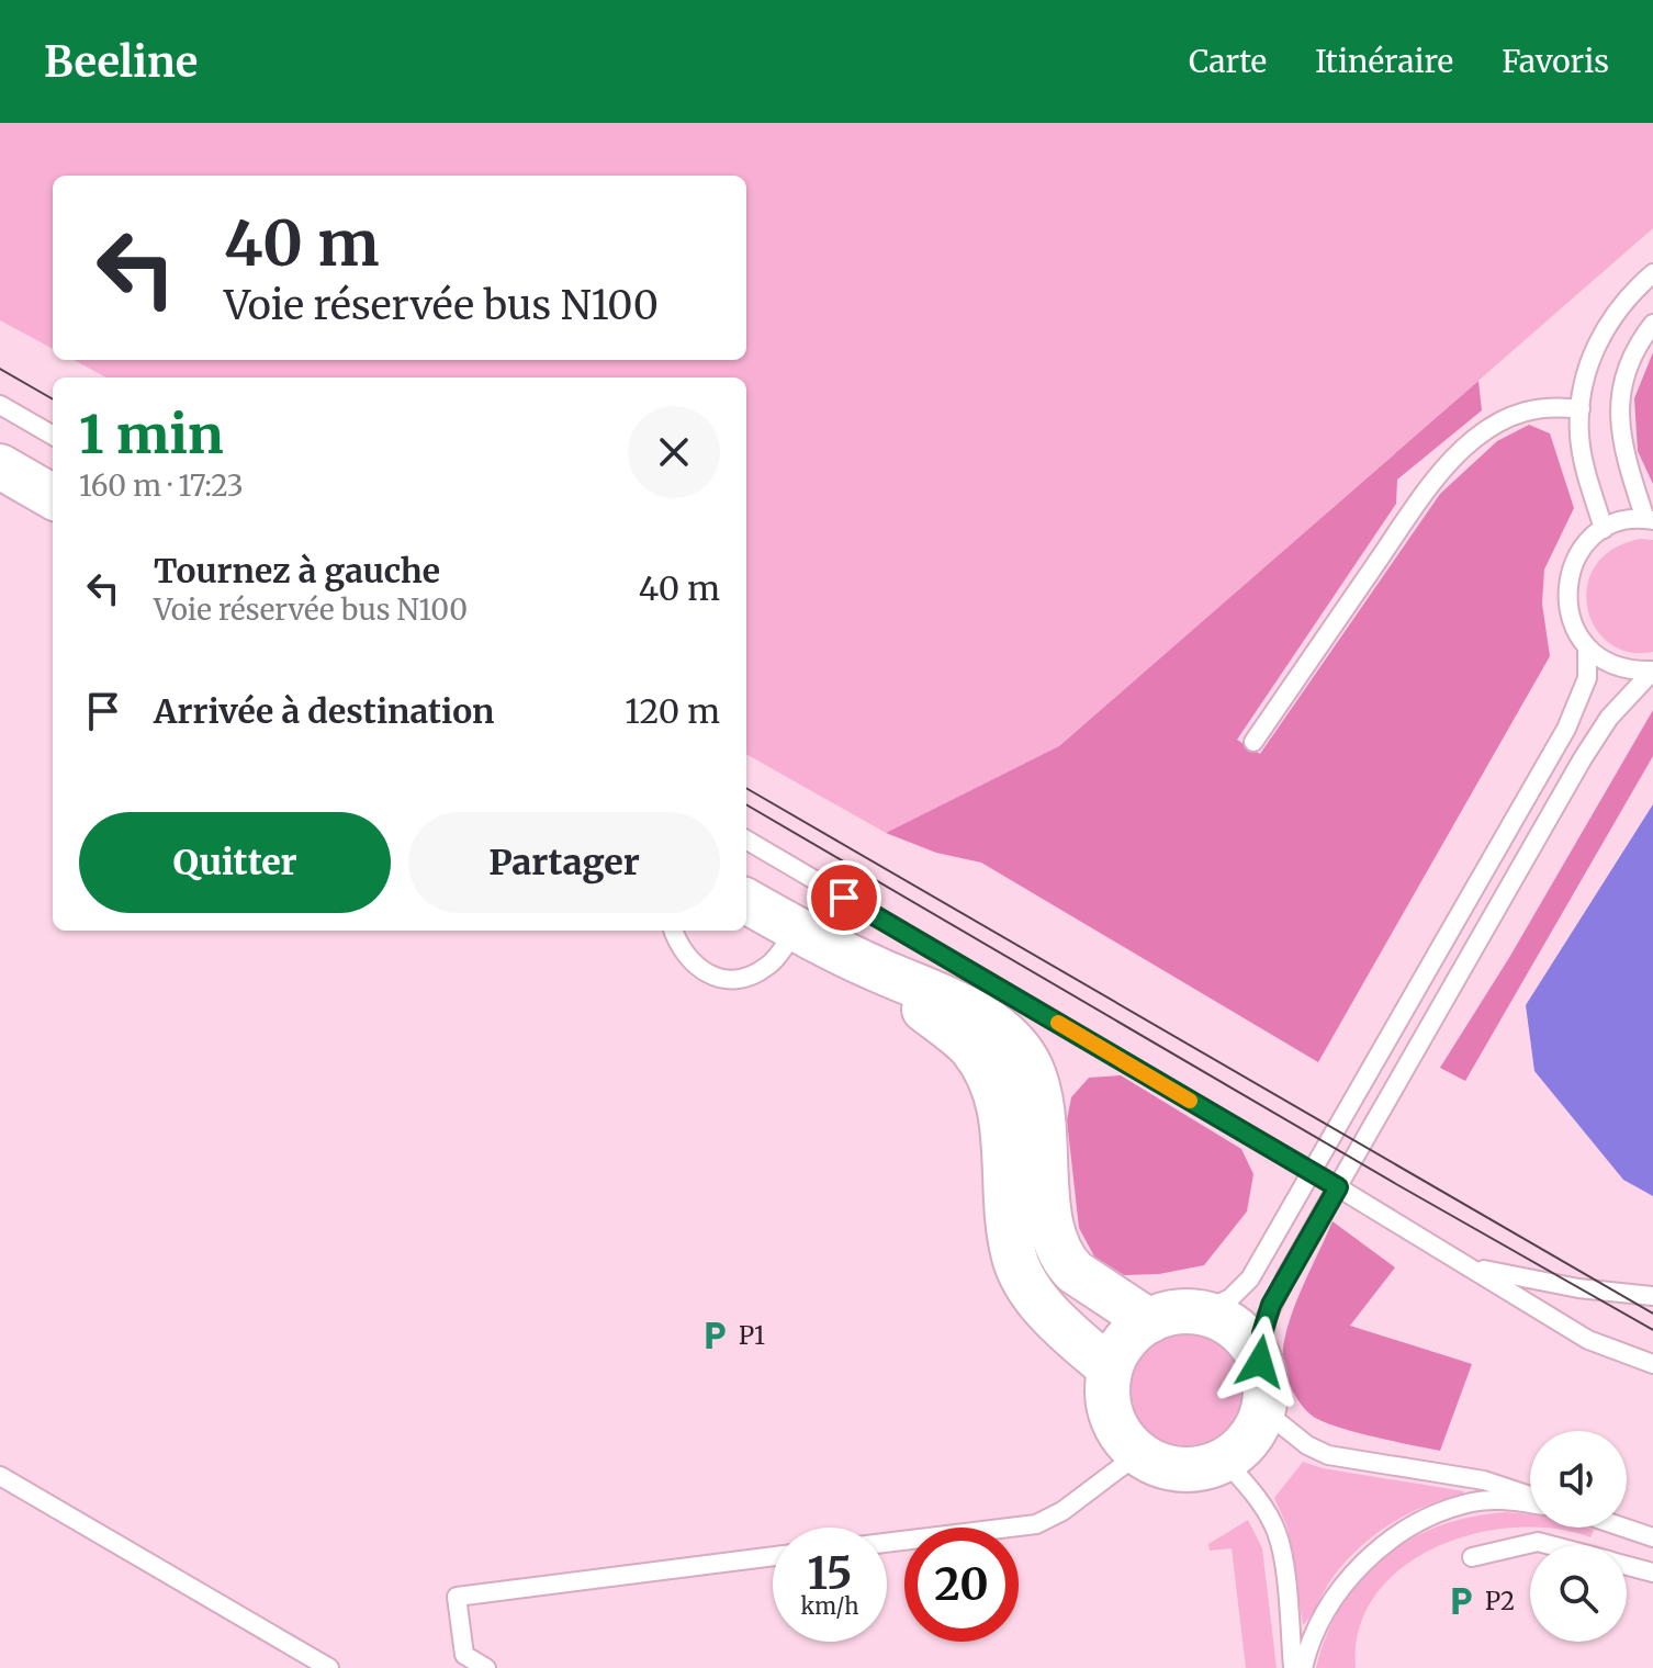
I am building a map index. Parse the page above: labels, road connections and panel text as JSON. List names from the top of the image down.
{
  "places": {
    "parking": ["P1", "P2"]
  },
  "page": {
    "header": "Beeline",
    "nav": ["Carte", "Itinéraire", "Favoris"],
    "turn": ["40 m", "Voie réservée bus N100"],
    "heading": ["1 min", "160 m · 17:23"],
    "list": [
      {
        "name": "Tournez à gauche",
        "note": "Voie réservée bus N100",
        "value": "40 m"
      },
      {
        "name": "Arrivée à destination",
        "value": "120 m"
      }
    ],
    "buttons": ["Quitter", "Partager"],
    "speed": "15 km/h",
    "limit": "20"
  }
}
